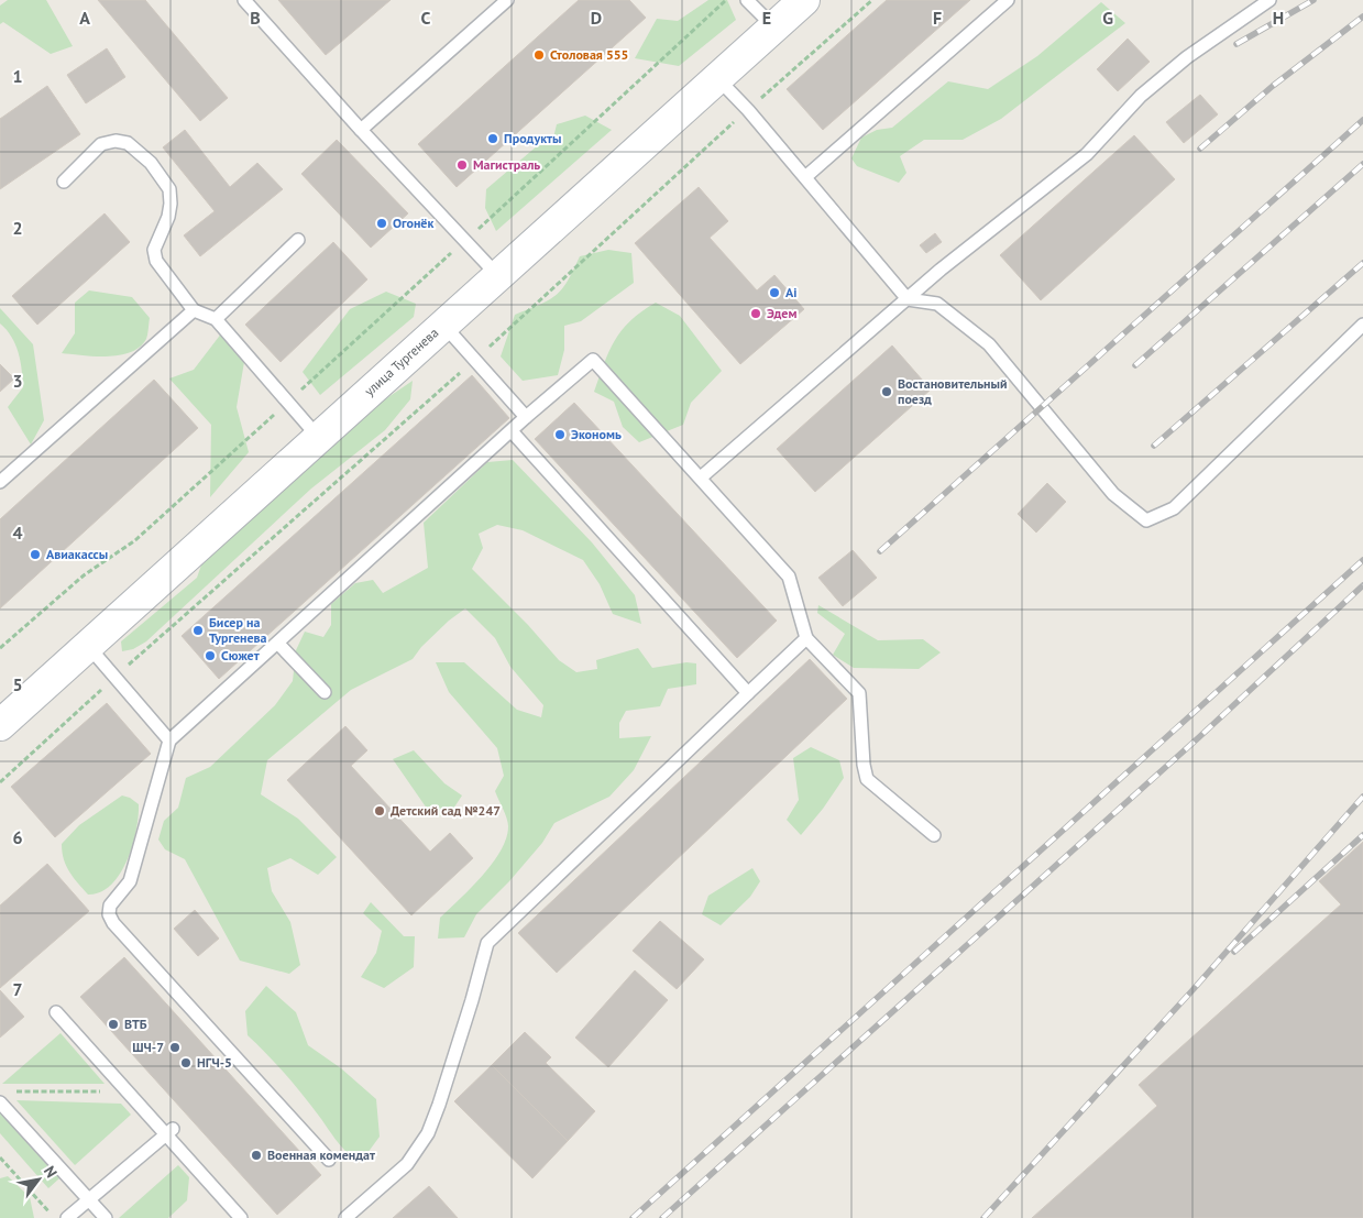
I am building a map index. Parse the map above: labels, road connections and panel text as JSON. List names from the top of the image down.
{
  "streets": {
    "main road": ["улица Тургенева"]
  },
  "places": [
    "Столовая 555",
    "Продукты",
    "Магистраль",
    "Огонёк",
    "Ai",
    "Эдем",
    "Востановительный поезд",
    "Экономь",
    "Авиакассы",
    "Бисер на Тургенева",
    "Сюжет",
    "Детский сад №247",
    "ВТБ",
    "ШЧ-7",
    "НГЧ-5",
    "Военная комендат"
  ],
  "north": "top right",
  "grid": {
    "columns": [
      "A",
      "B",
      "C",
      "D",
      "E",
      "F",
      "G",
      "H"
    ],
    "rows": [
      "1",
      "2",
      "3",
      "4",
      "5",
      "6",
      "7"
    ]
  }
}
